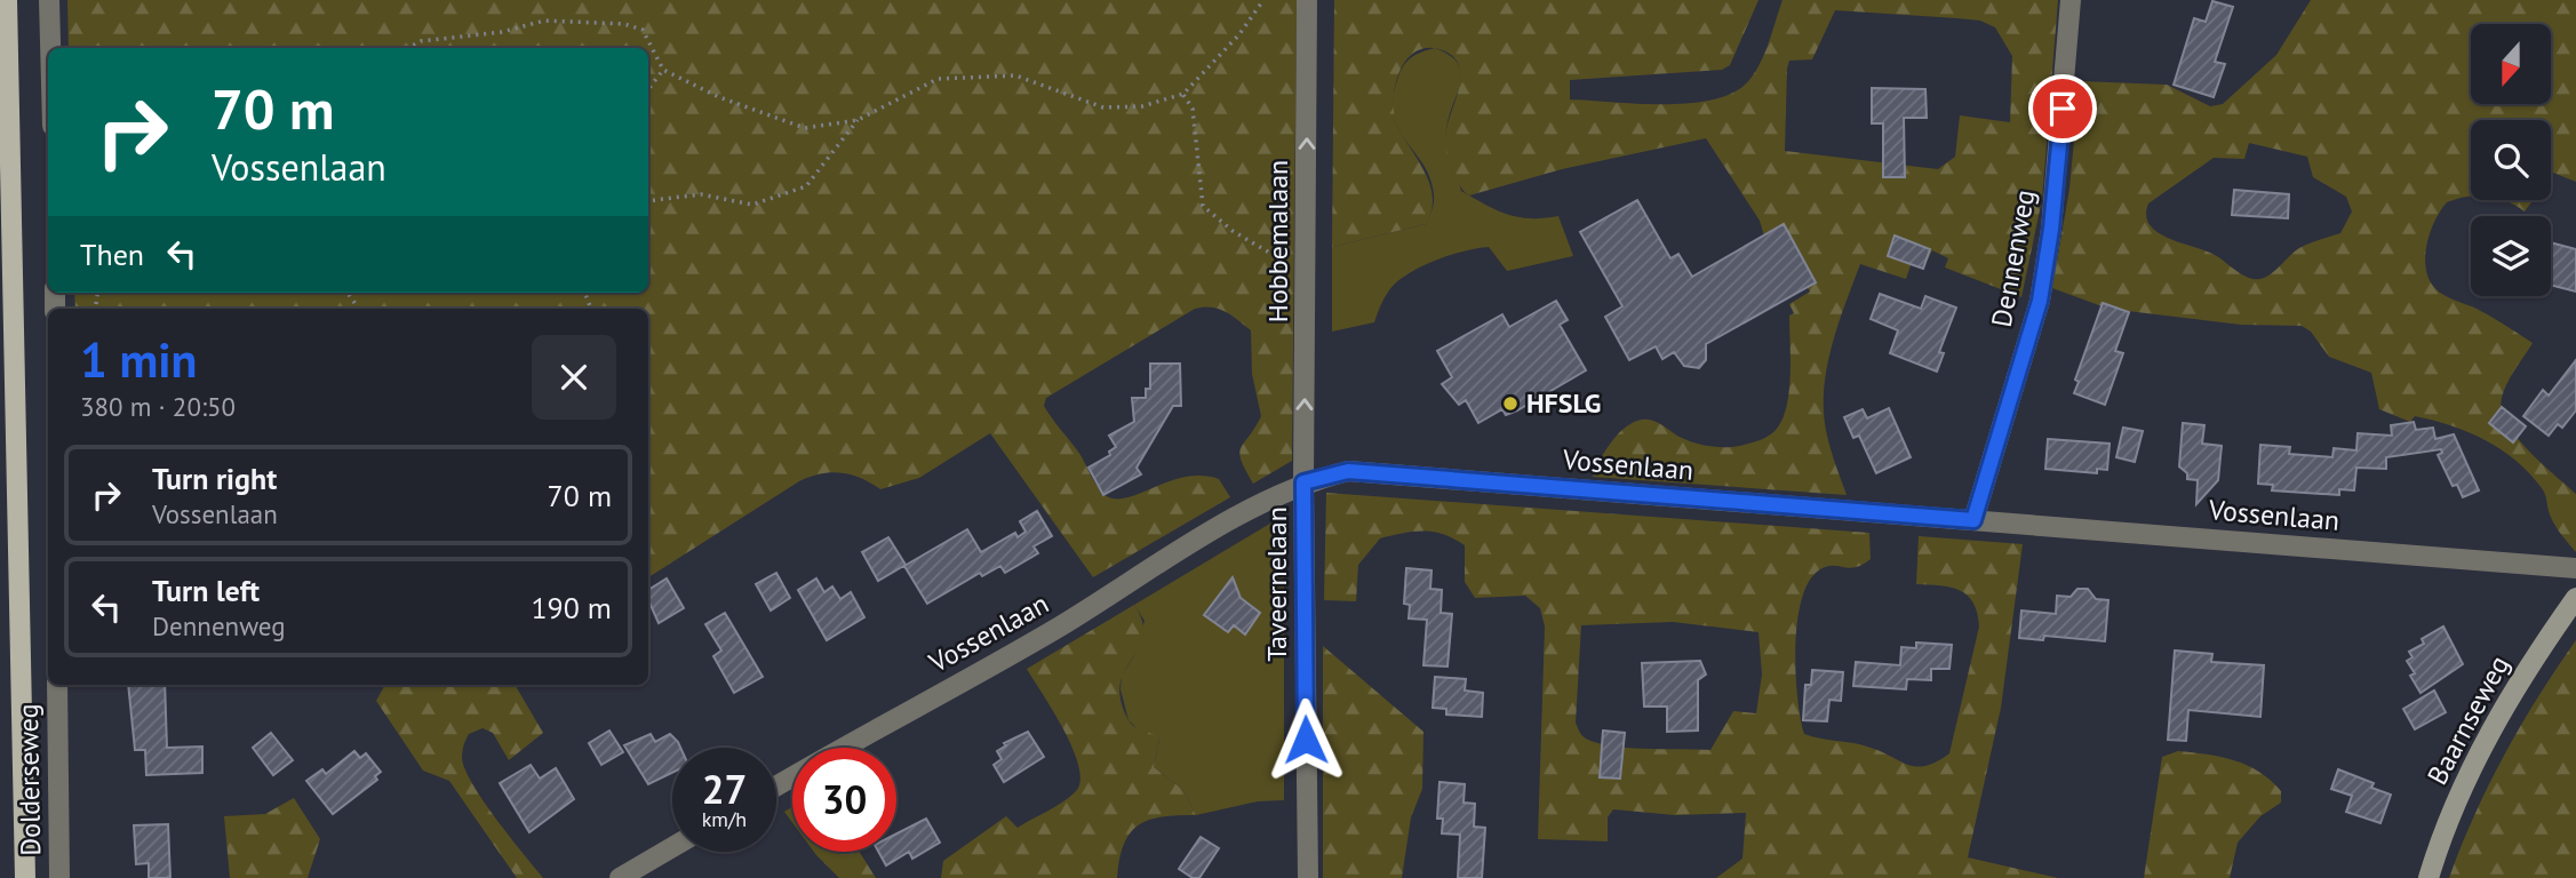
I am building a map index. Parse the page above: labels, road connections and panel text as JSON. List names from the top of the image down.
{
  "streets": {
    "main road": ["Dolderseweg"],
    "street": [
      "Hobbemalaan",
      "Dennenweg",
      "Vossenlaan",
      "Taveernelaan",
      "Baarnseweg"
    ]
  },
  "crossings": [
    ["Hobbemalaan", "Vossenlaan"],
    ["Hobbemalaan", "Taveernelaan"],
    ["Dennenweg", "Vossenlaan"],
    ["Vossenlaan", "Taveernelaan"]
  ],
  "one_way": ["Hobbemalaan"],
  "places": ["HFSLG"],
  "north": "bottom",
  "page": {
    "turn": ["70 m", "Vossenlaan"],
    "then": "Then",
    "heading": ["1 min", "380 m · 20:50"],
    "list": [
      {
        "name": "Turn right",
        "note": "Vossenlaan",
        "value": "70 m"
      },
      {
        "name": "Turn left",
        "note": "Dennenweg",
        "value": "190 m"
      }
    ],
    "speed": "27 km/h",
    "limit": "30"
  }
}
